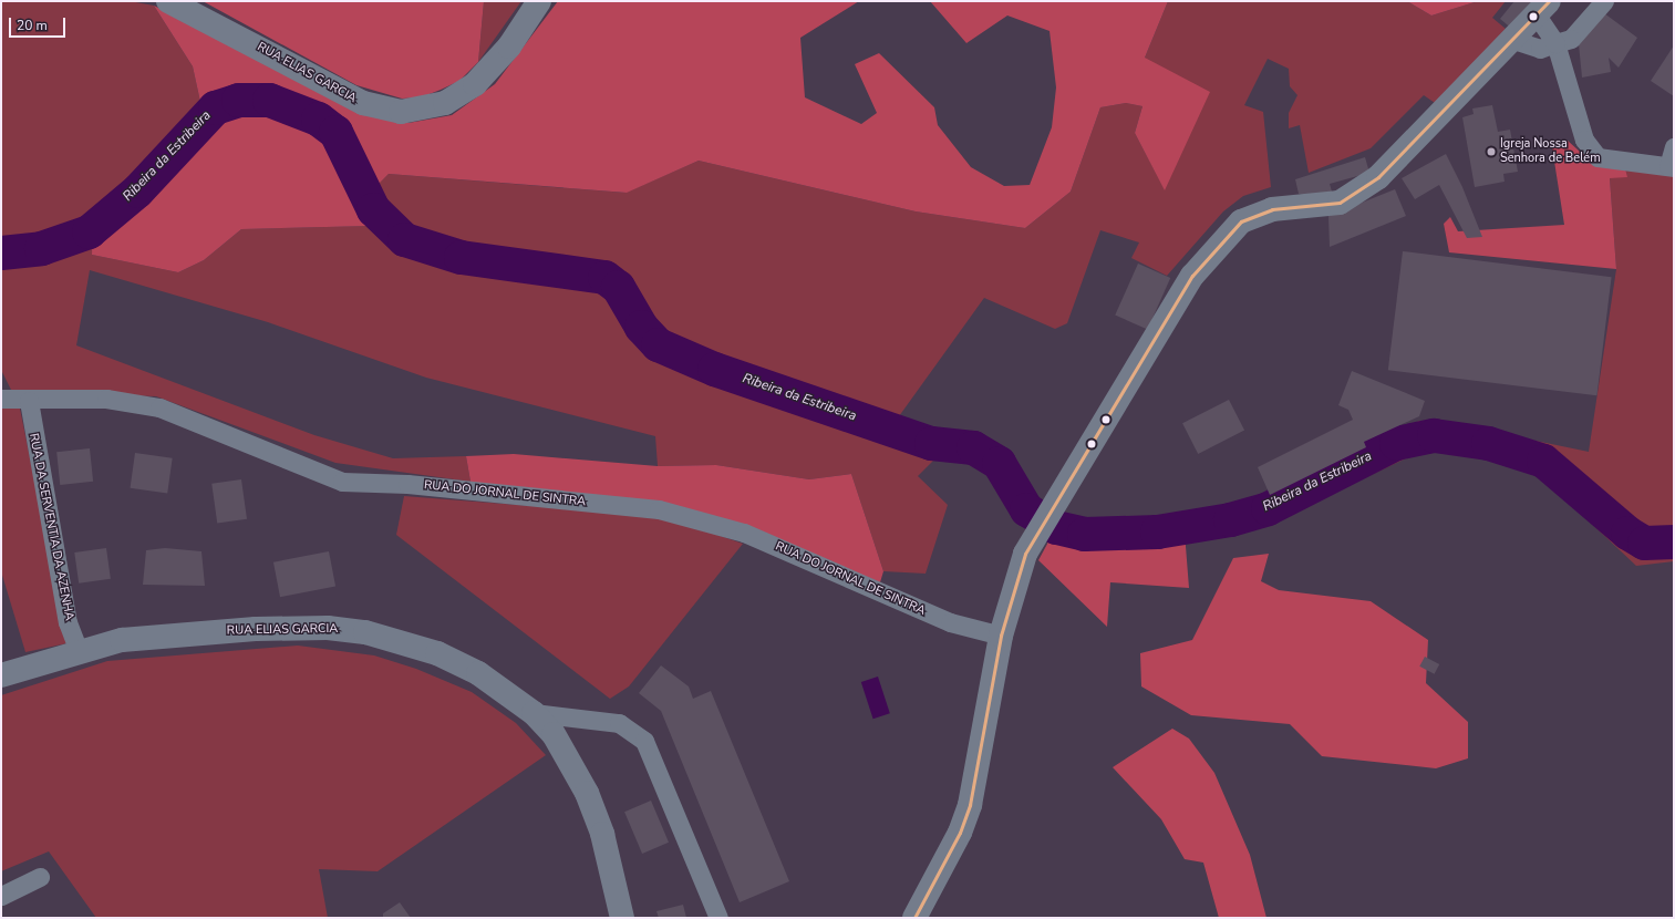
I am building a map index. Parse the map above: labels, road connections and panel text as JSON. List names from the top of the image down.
{
  "streets": {
    "street": ["RUA ELIAS GARCIA", "RUA DO JORNAL DE SINTRA", "RUA DA SERVENTIA DA AZENHA"]
  },
  "crossings": [
    ["RUA ELIAS GARCIA", "RUA DA SERVENTIA DA AZENHA"],
    ["RUA DO JORNAL DE SINTRA", "RUA DA SERVENTIA DA AZENHA"]
  ],
  "water": ["Ribeira da Estribeira"],
  "places": ["Igreja Nossa Senhora de Belém"],
  "scale_bar": "20 m"
}
